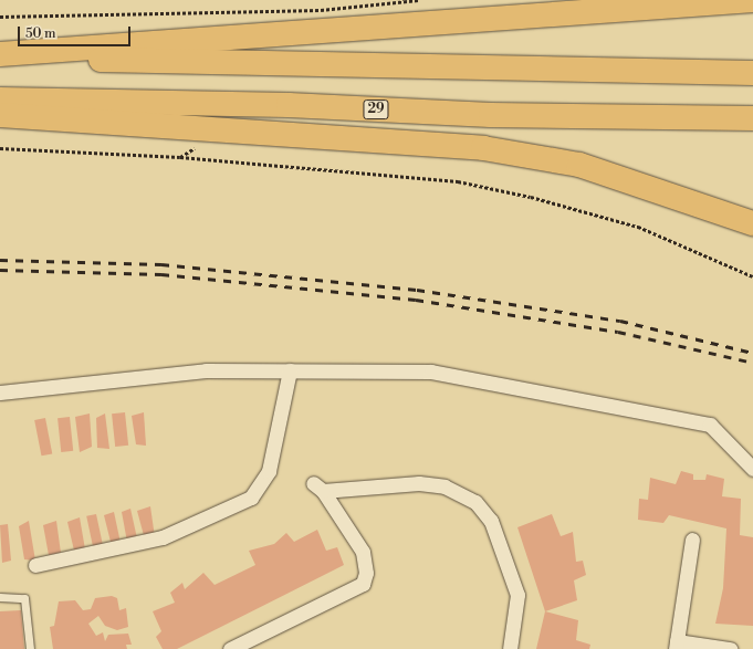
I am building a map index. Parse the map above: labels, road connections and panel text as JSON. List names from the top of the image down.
{
  "streets": {
    "highway": ["29"]
  },
  "scale_bar": "50 m"
}
